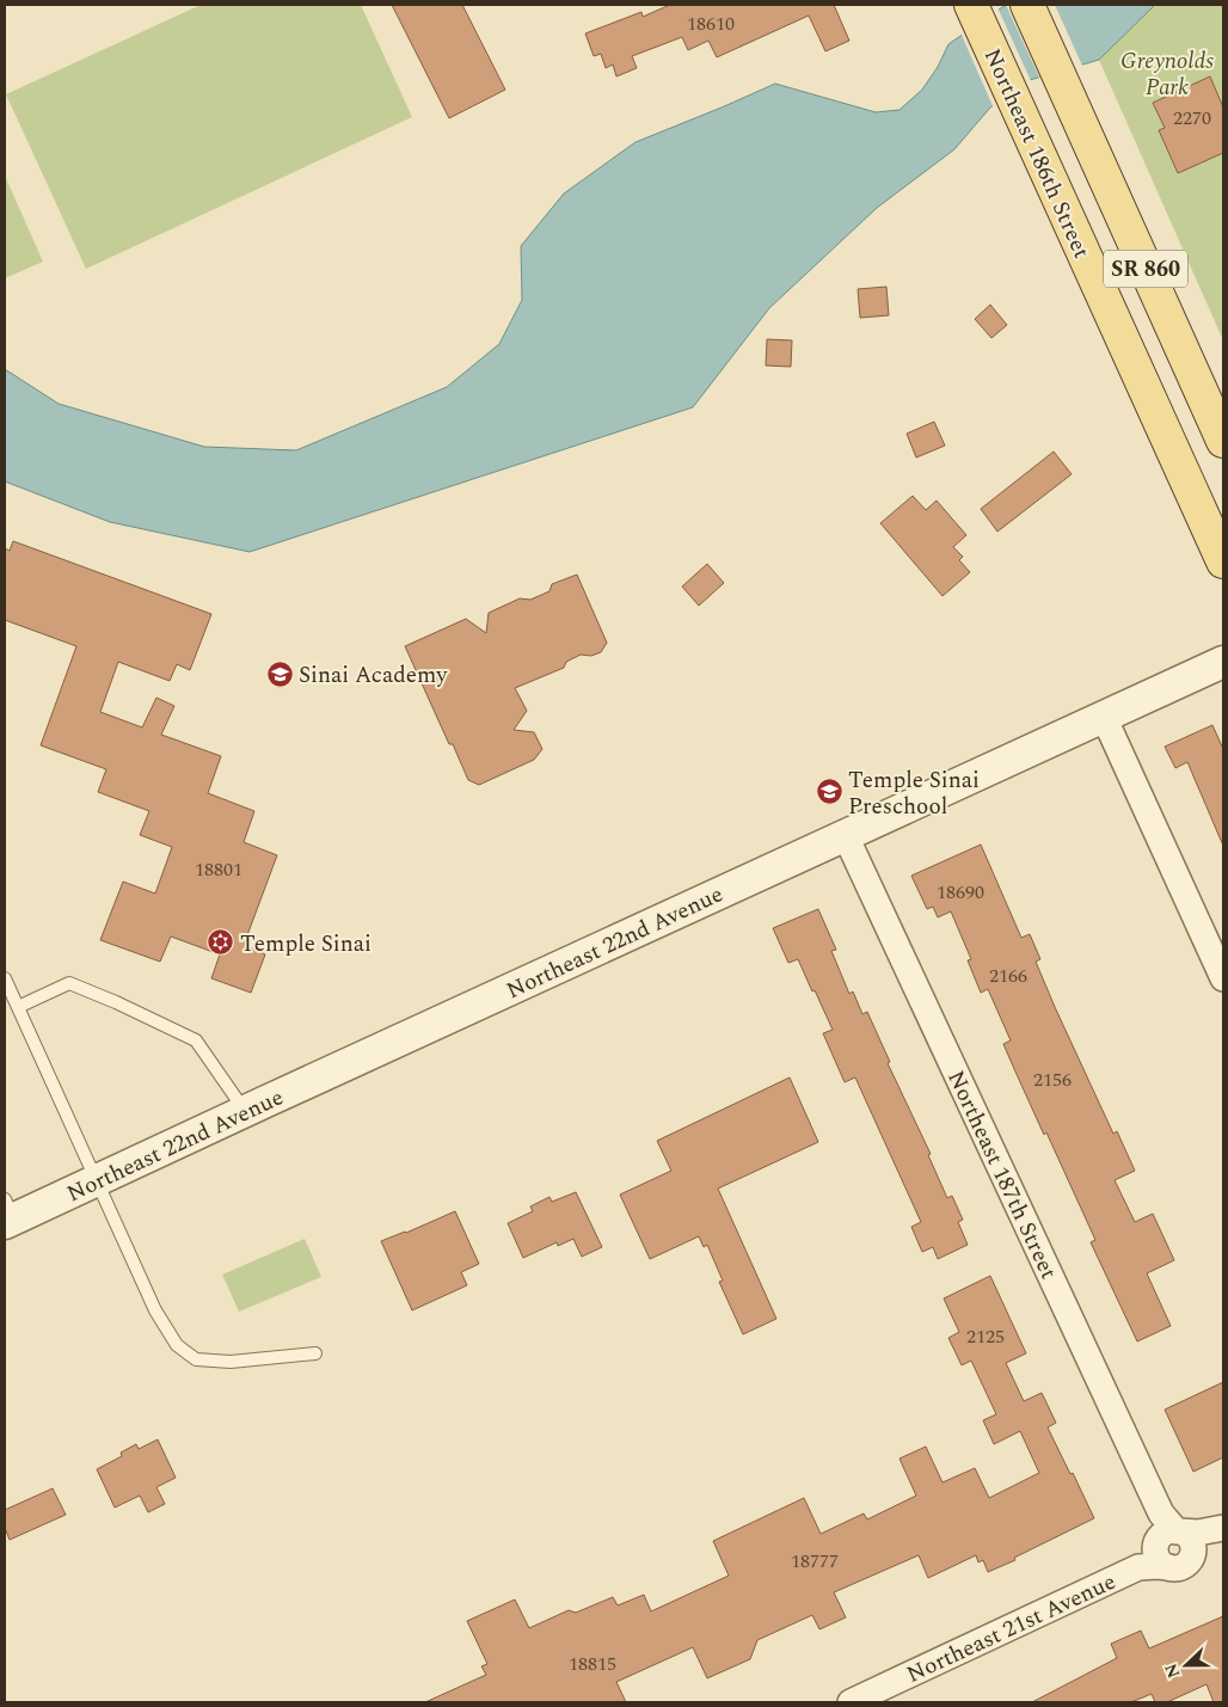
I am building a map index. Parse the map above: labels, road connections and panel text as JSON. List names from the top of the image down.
{
  "streets": {
    "main road": ["Northeast 186th Street", "SR 860"],
    "street": ["Northeast 22nd Avenue", "Northeast 187th Street", "Northeast 21st Avenue"]
  },
  "crossings": [
    ["Northeast 22nd Avenue", "Northeast 187th Street"],
    ["Northeast 187th Street", "Northeast 21st Avenue"]
  ],
  "parks": ["Greynolds Park"],
  "places": {
    "school or university": ["Sinai Academy", "Temple Sinai Preschool"],
    "synagogue": ["Temple Sinai"]
  },
  "house_numbers": [
    "18610",
    "2270",
    "18801",
    "18690",
    "2166",
    "2156",
    "2125",
    "18777",
    "18815"
  ],
  "north": "left"
}
